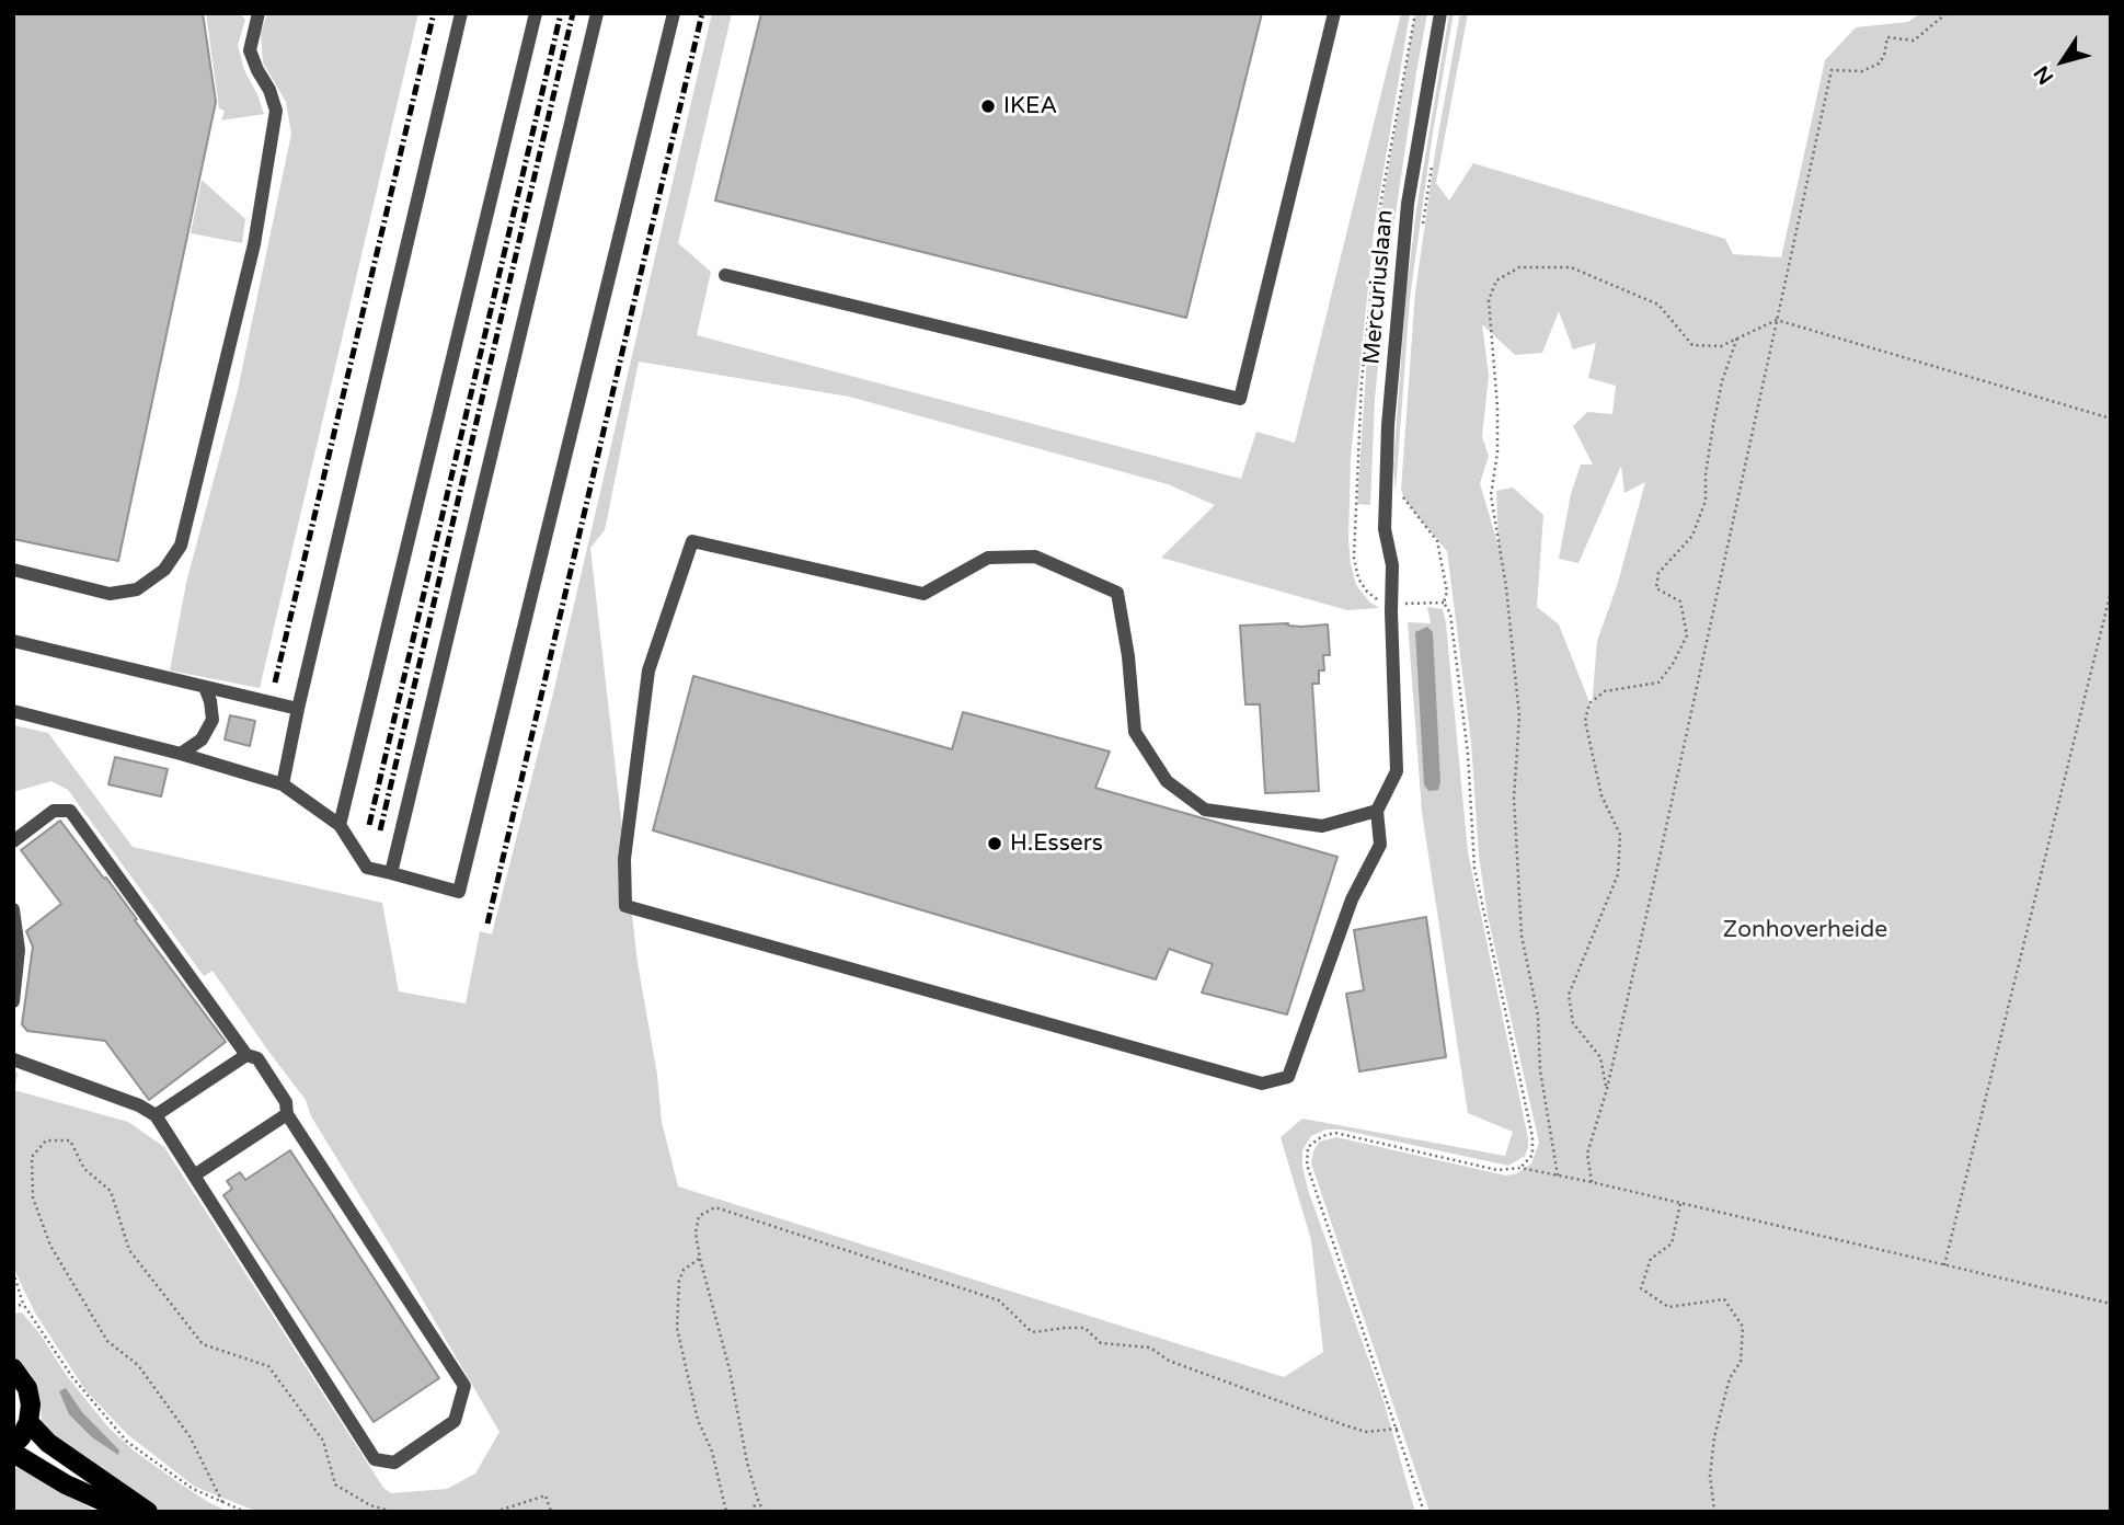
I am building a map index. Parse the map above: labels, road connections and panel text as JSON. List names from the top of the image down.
{
  "streets": {
    "street": ["Mercuriuslaan"]
  },
  "parks": ["Zonhoverheide"],
  "places": ["IKEA", "H.Essers"],
  "north": "bottom left"
}
